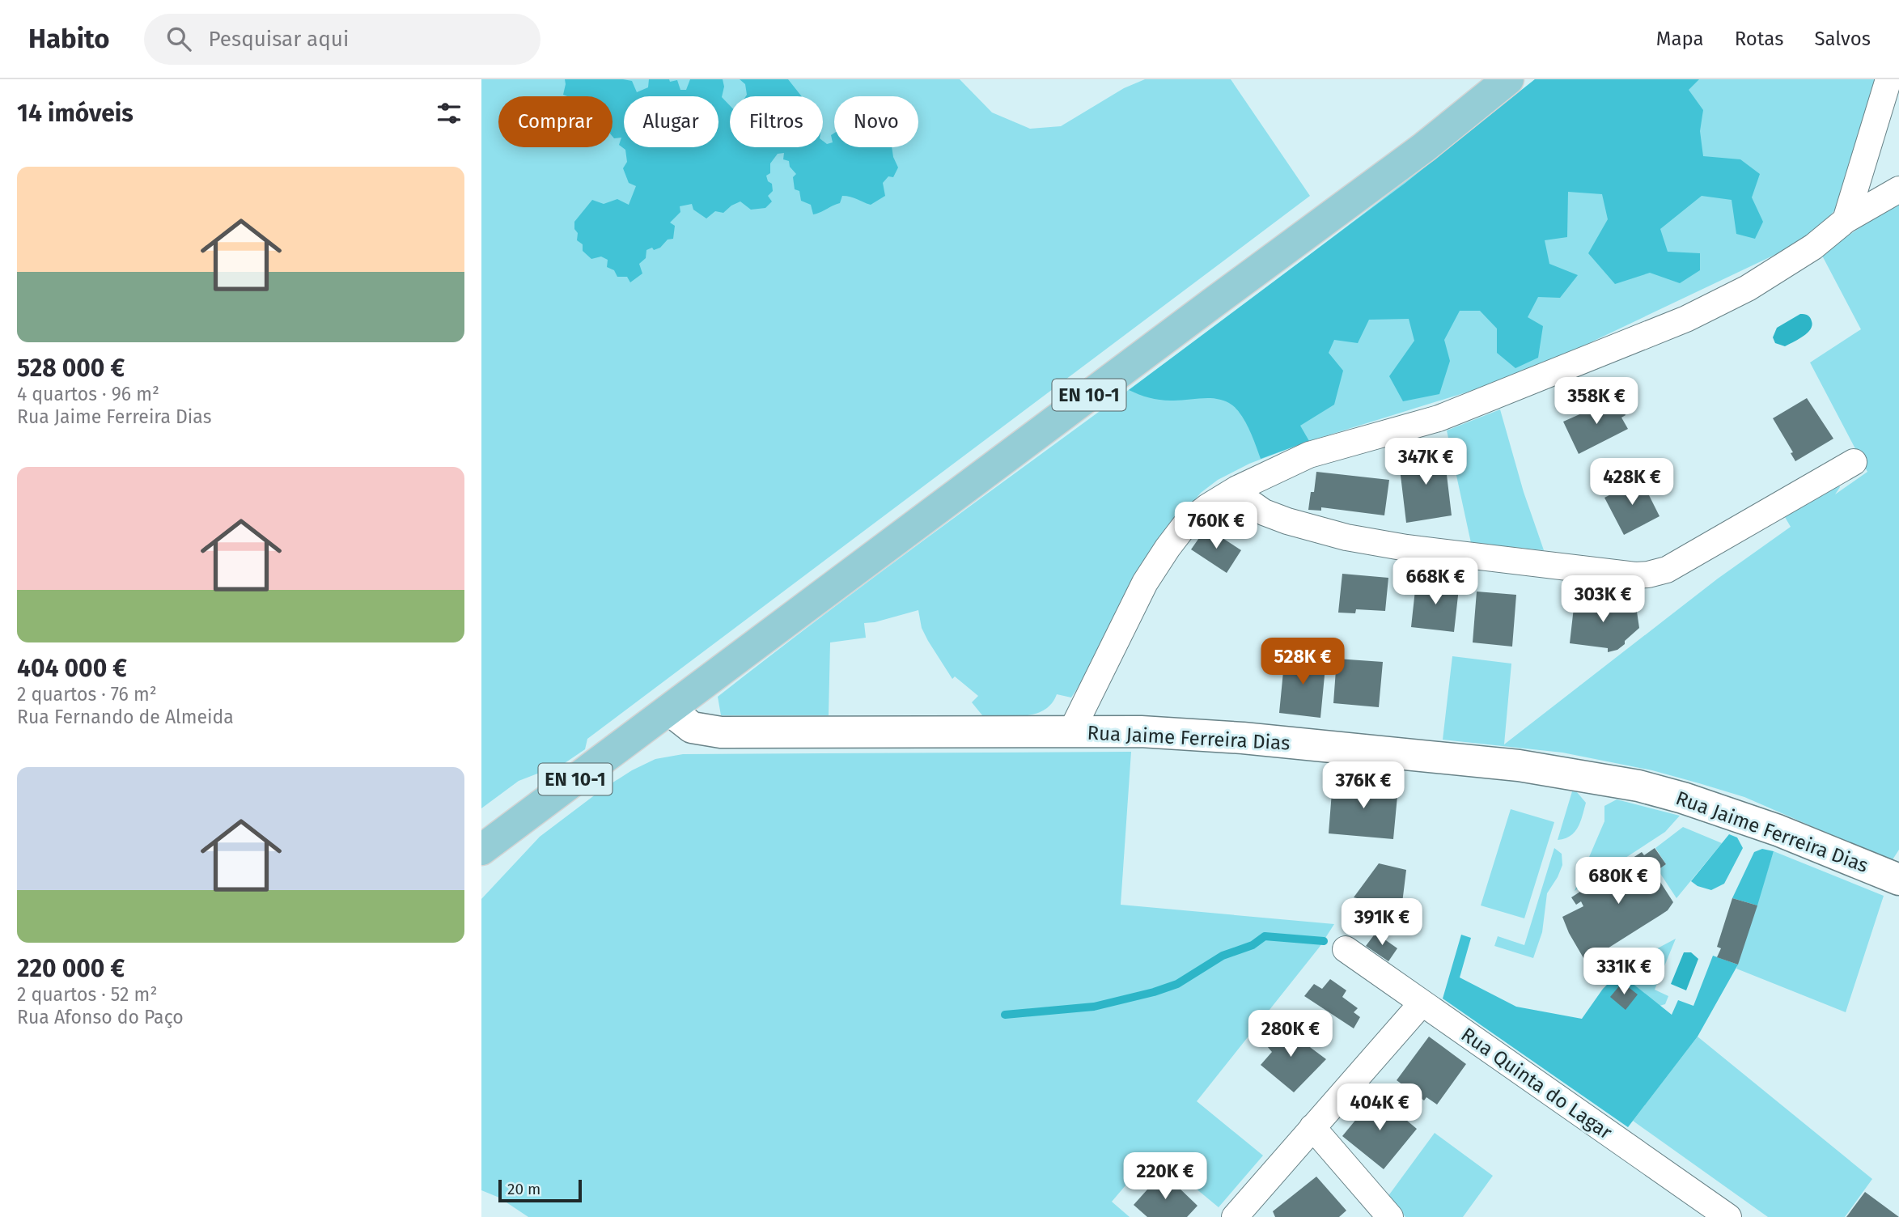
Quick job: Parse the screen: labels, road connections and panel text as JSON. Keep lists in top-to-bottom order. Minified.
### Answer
{"streets":{"main road":["EN 10-1"],"street":["Rua Jaime Ferreira Dias","Rua Quinta do Lagar"]},"crossings":[["EN 10-1","Rua Jaime Ferreira Dias"]],"scale_bar":"20 m","page":{"header":"Habito","search":"Pesquisar aqui","nav":["Mapa","Rotas","Salvos"],"heading":"14 imóveis","chip":["Comprar","Alugar","Filtros","Novo"],"list":[{"name":"528 000 €","note":"4 quartos · 96 m² · Rua Jaime Ferreira Dias"},{"name":"404 000 €","note":"2 quartos · 76 m² · Rua Fernando de Almeida"},{"name":"220 000 €","note":"2 quartos · 52 m² · Rua Afonso do Paço"}],"price":["358K €","347K €","428K €","760K €","668K €","303K €","528K €","376K €","680K €","391K €","331K €","280K €","404K €","220K €"],"scale":"20 m"}}
